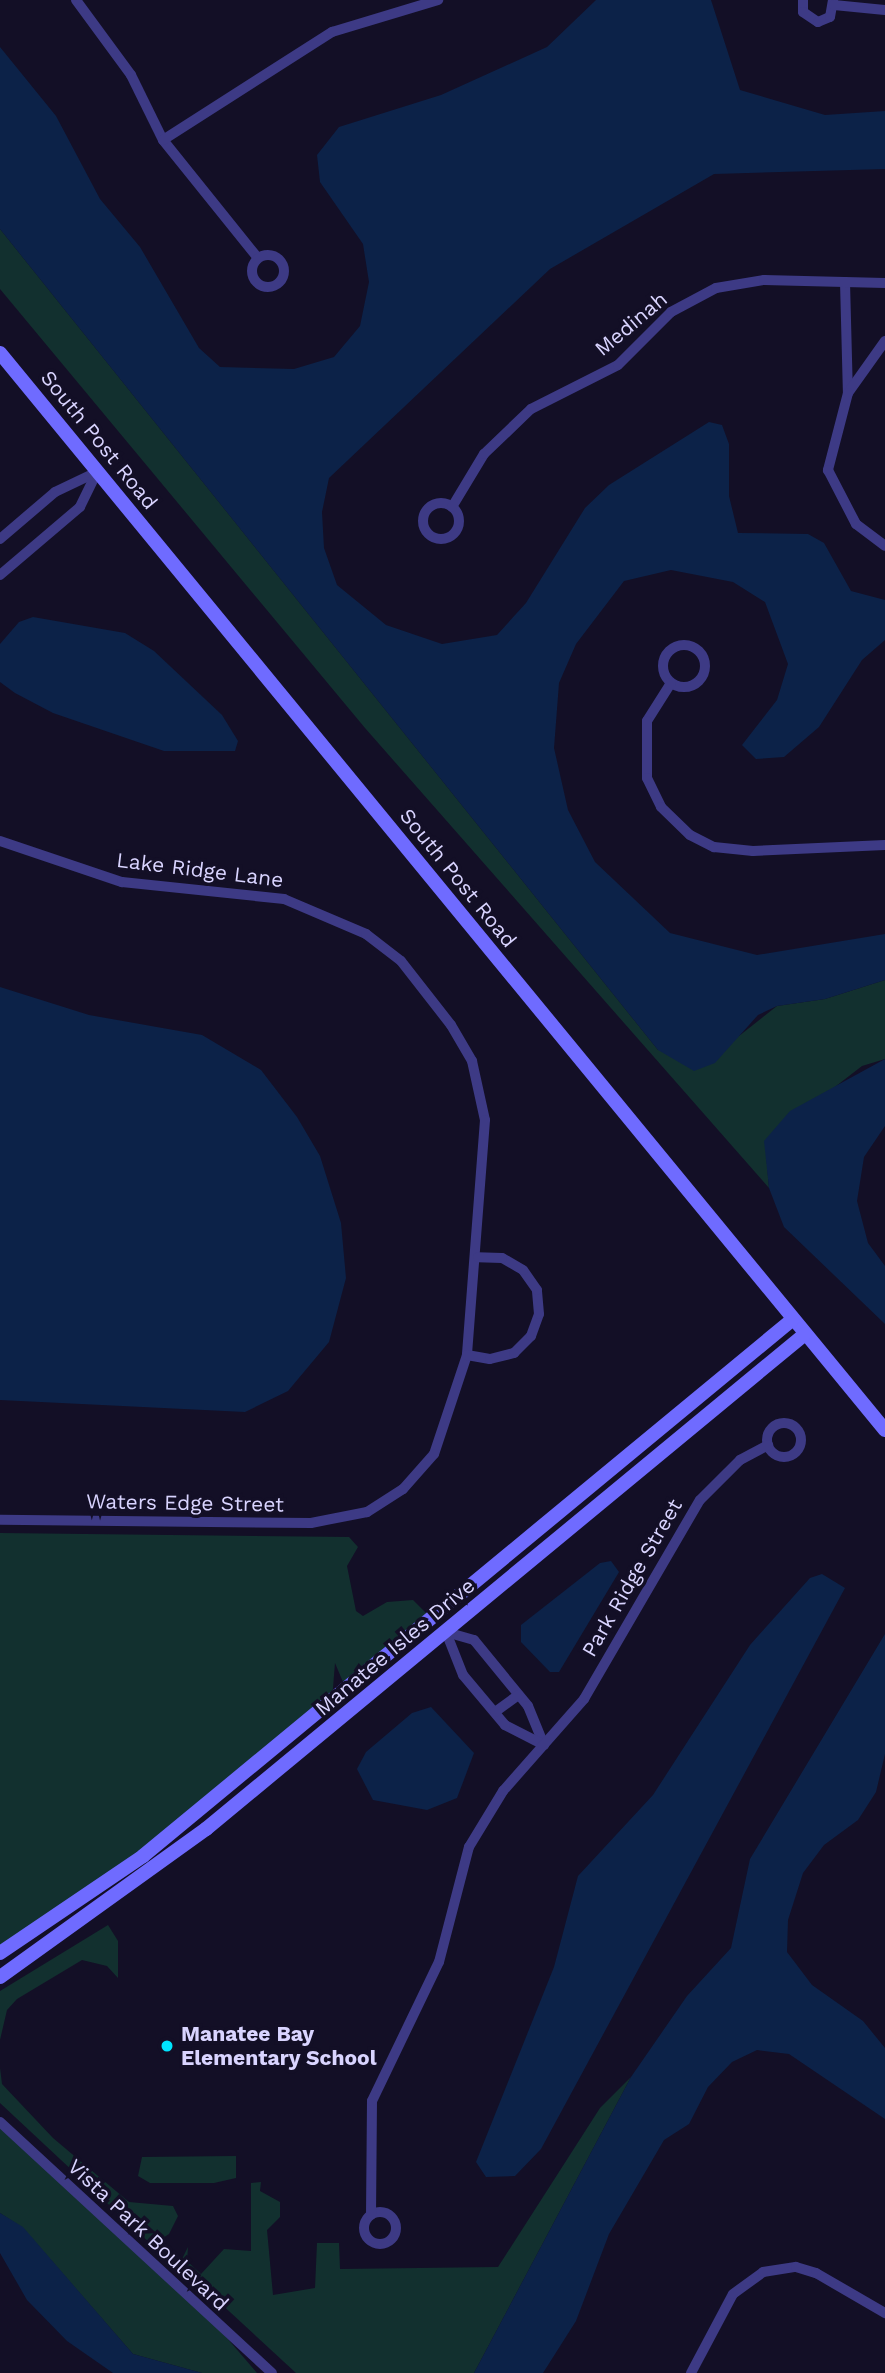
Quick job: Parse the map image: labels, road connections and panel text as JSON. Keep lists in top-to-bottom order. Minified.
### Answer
{"streets":{"street":["Medinah","South Post Road","Lake Ridge Lane","Waters Edge Street","Park Ridge Street","Manatee Isles Drive","Vista Park Boulevard"]},"crossings":[["South Post Road","Manatee Isles Drive"],["Lake Ridge Lane","Waters Edge Street"]],"places":["Manatee Bay Elementary School"]}
